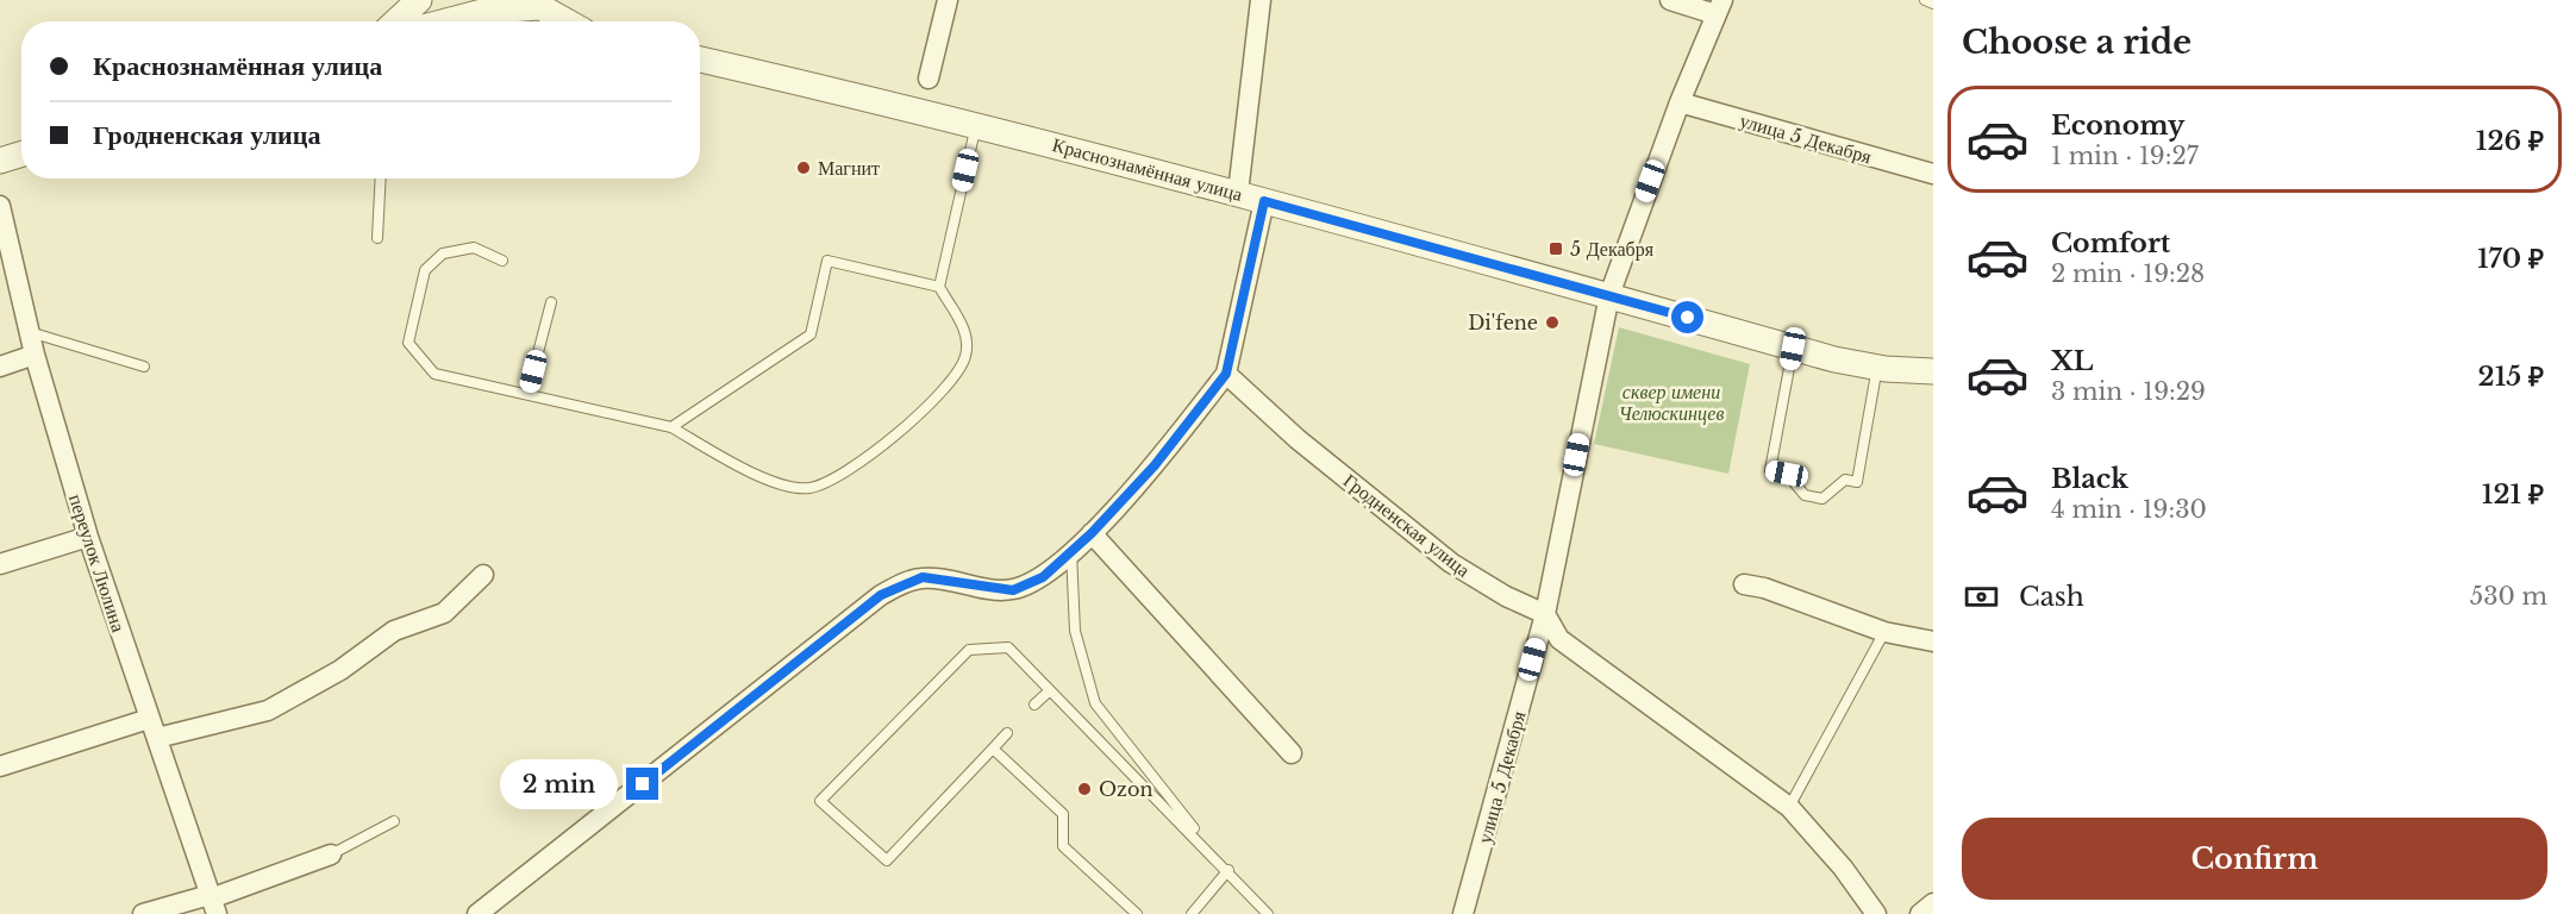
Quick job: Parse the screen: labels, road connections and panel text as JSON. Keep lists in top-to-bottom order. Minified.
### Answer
{"streets":{"street":["улица 5 Декабря","Краснознамённая улица","Гродненская улица","переулок Люлина"]},"crossings":[["улица 5 Декабря","Краснознамённая улица"],["улица 5 Декабря","Гродненская улица"]],"parks":["сквер имени Челюскинцев"],"places":{"other":["Магнит","Di'fene","Ozon"],"transit":["5 Декабря"]},"page":{"heading":"Choose a ride","banner":["Краснознамённая улица","Гродненская улица"],"list":[{"name":"Economy","note":"1 min · 19:27","value":"126 ₽"},{"name":"Comfort","note":"2 min · 19:28","value":"170 ₽"},{"name":"XL","note":"3 min · 19:29","value":"215 ₽"},{"name":"Black","note":"4 min · 19:30","value":"121 ₽"}],"pay":["Cash","530 m"],"bubble":"2 min","buttons":"Confirm"}}
